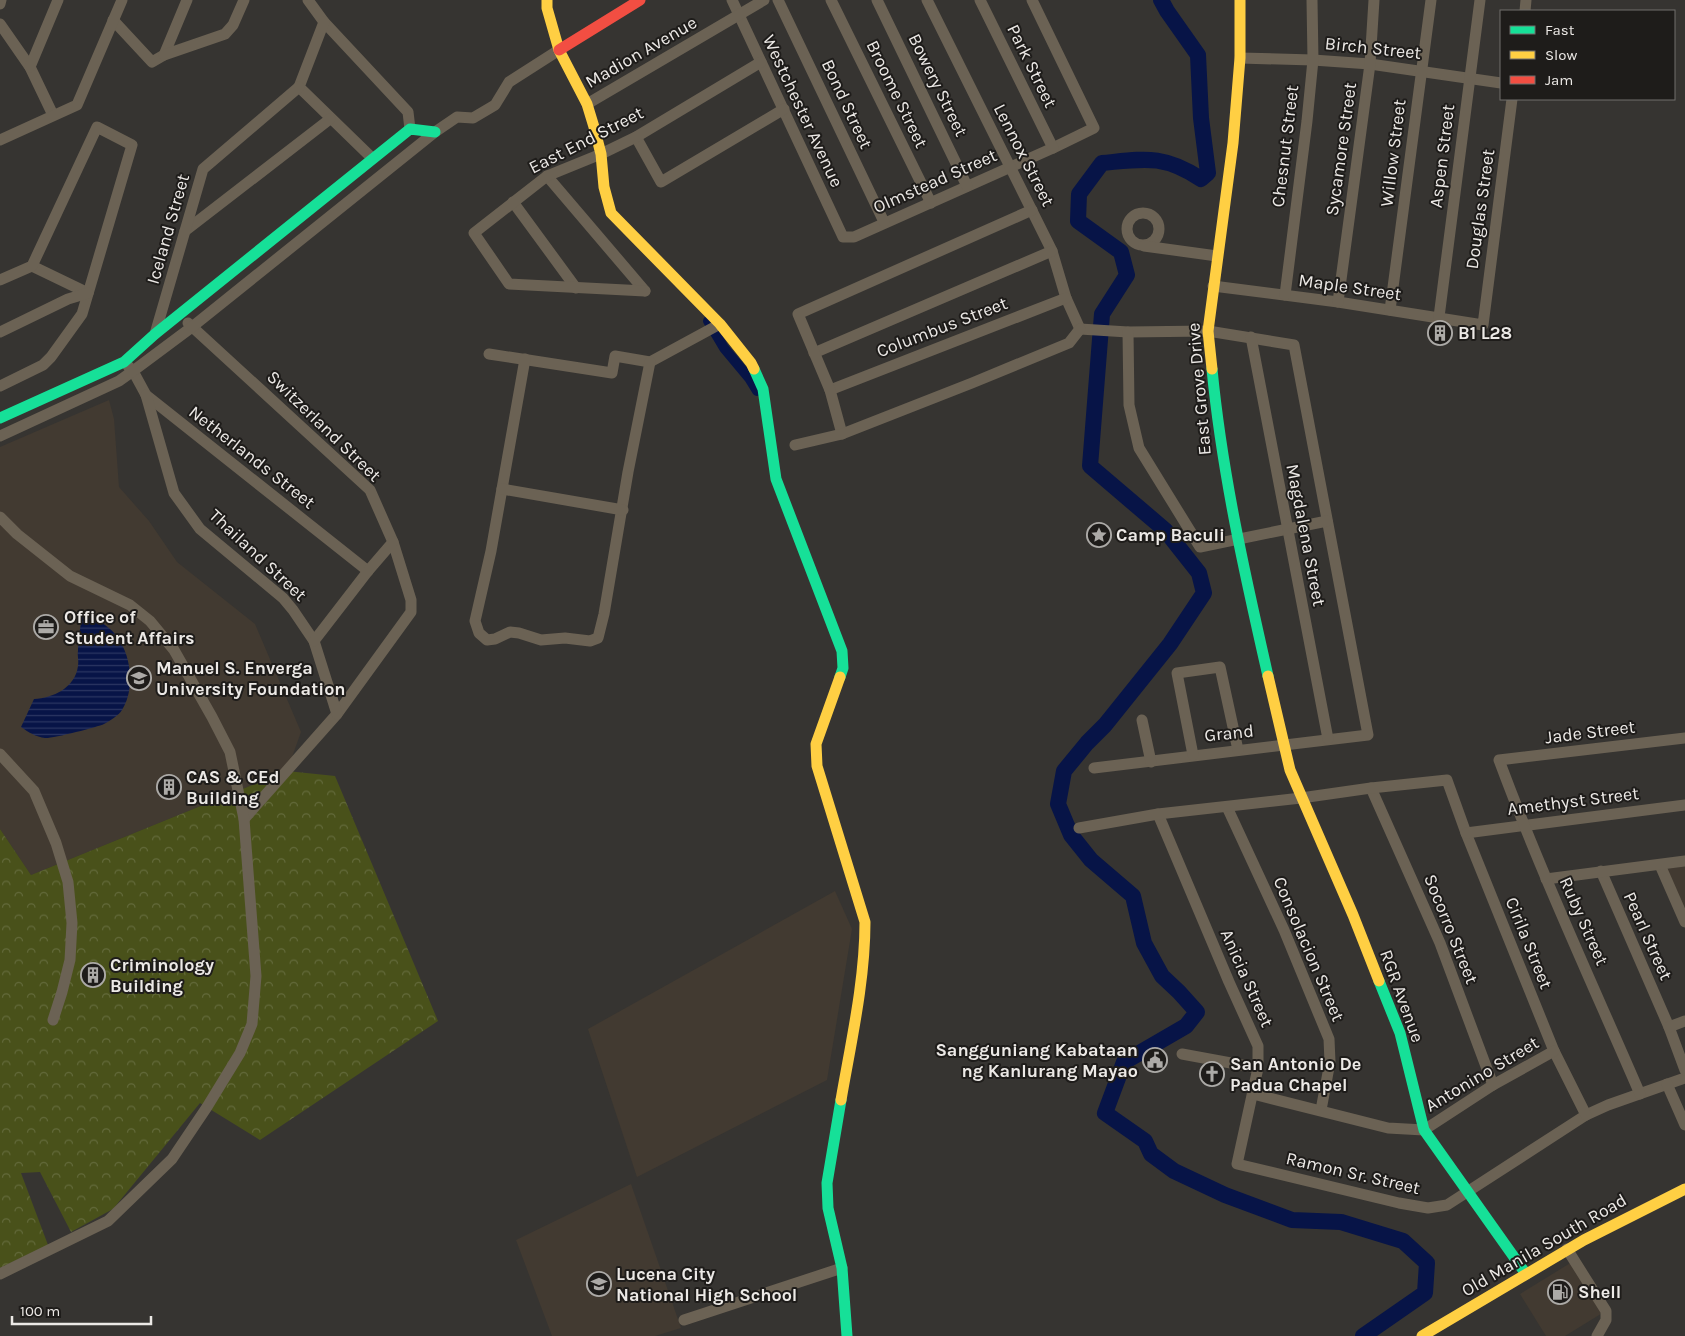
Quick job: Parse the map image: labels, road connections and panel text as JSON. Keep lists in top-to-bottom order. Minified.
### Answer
{"streets":{"street":["Birch Street","Madion Avenue","Park Street","Bowery Street","Broome Street","Bond Street","Westchester Avenue","East End Street","Chesnut Street","Sycamore Street","Willow Street","Lennox Street","Aspen Street","Olmstead Street","Douglas Street","Iceland Street","Maple Street","Columbus Street","East Grove Drive","Switzerland Street","Netherlands Street","Magdalena Street","Thailand Street","Jade Street","Grand","Amethyst Street","Ruby Street","Socorro Street","Pearl Street","Cirila Street","Consolacion Street","Anicia Street","RGR Avenue","Antonino Street","Ramon Sr. Street","Old Manila South Road"]},"crossings":[["Birch Street","Chesnut Street"],["Birch Street","Sycamore Street"],["Birch Street","Willow Street"],["Birch Street","Aspen Street"],["Birch Street","East Grove Drive"],["Madion Avenue","Westchester Avenue"],["Park Street","Olmstead Street"],["Bowery Street","Olmstead Street"],["Broome Street","Olmstead Street"],["Bond Street","Olmstead Street"],["Westchester Avenue","East End Street"],["Westchester Avenue","Olmstead Street"],["Chesnut Street","Maple Street"],["Sycamore Street","Maple Street"],["Willow Street","Maple Street"],["Lennox Street","Olmstead Street"],["Lennox Street","Columbus Street"],["Aspen Street","Maple Street"],["Douglas Street","Maple Street"],["Maple Street","East Grove Drive"],["East Grove Drive","Grand"],["East Grove Drive","RGR Avenue"],["Switzerland Street","Thailand Street"],["Netherlands Street","Thailand Street"],["Magdalena Street","Grand"],["Jade Street","Ruby Street"],["Amethyst Street","Ruby Street"],["Amethyst Street","Cirila Street"],["Ruby Street","Ramon Sr. Street"],["Socorro Street","Cirila Street"],["Socorro Street","Antonino Street"],["Cirila Street","Antonino Street"],["Cirila Street","Ramon Sr. Street"],["Consolacion Street","Antonino Street"],["Anicia Street","Antonino Street"],["Anicia Street","Ramon Sr. Street"],["RGR Avenue","Antonino Street"],["RGR Avenue","Ramon Sr. Street"],["RGR Avenue","Old Manila South Road"]],"places":{"building":["B1 L28","CAS & CEd Building","Criminology Building"],"place":["Camp Baculi"],"office":["Office of Student Affairs"],"school or university":["Manuel S. Enverga University Foundation","Lucena City National High School"],"public building":["Sangguniang Kabataan ng Kanlurang Mayao"],"church":["San Antonio De Padua Chapel"],"fuel station":["Shell"]},"legend":["Fast","Slow","Jam"],"scale_bar":"100 m"}
